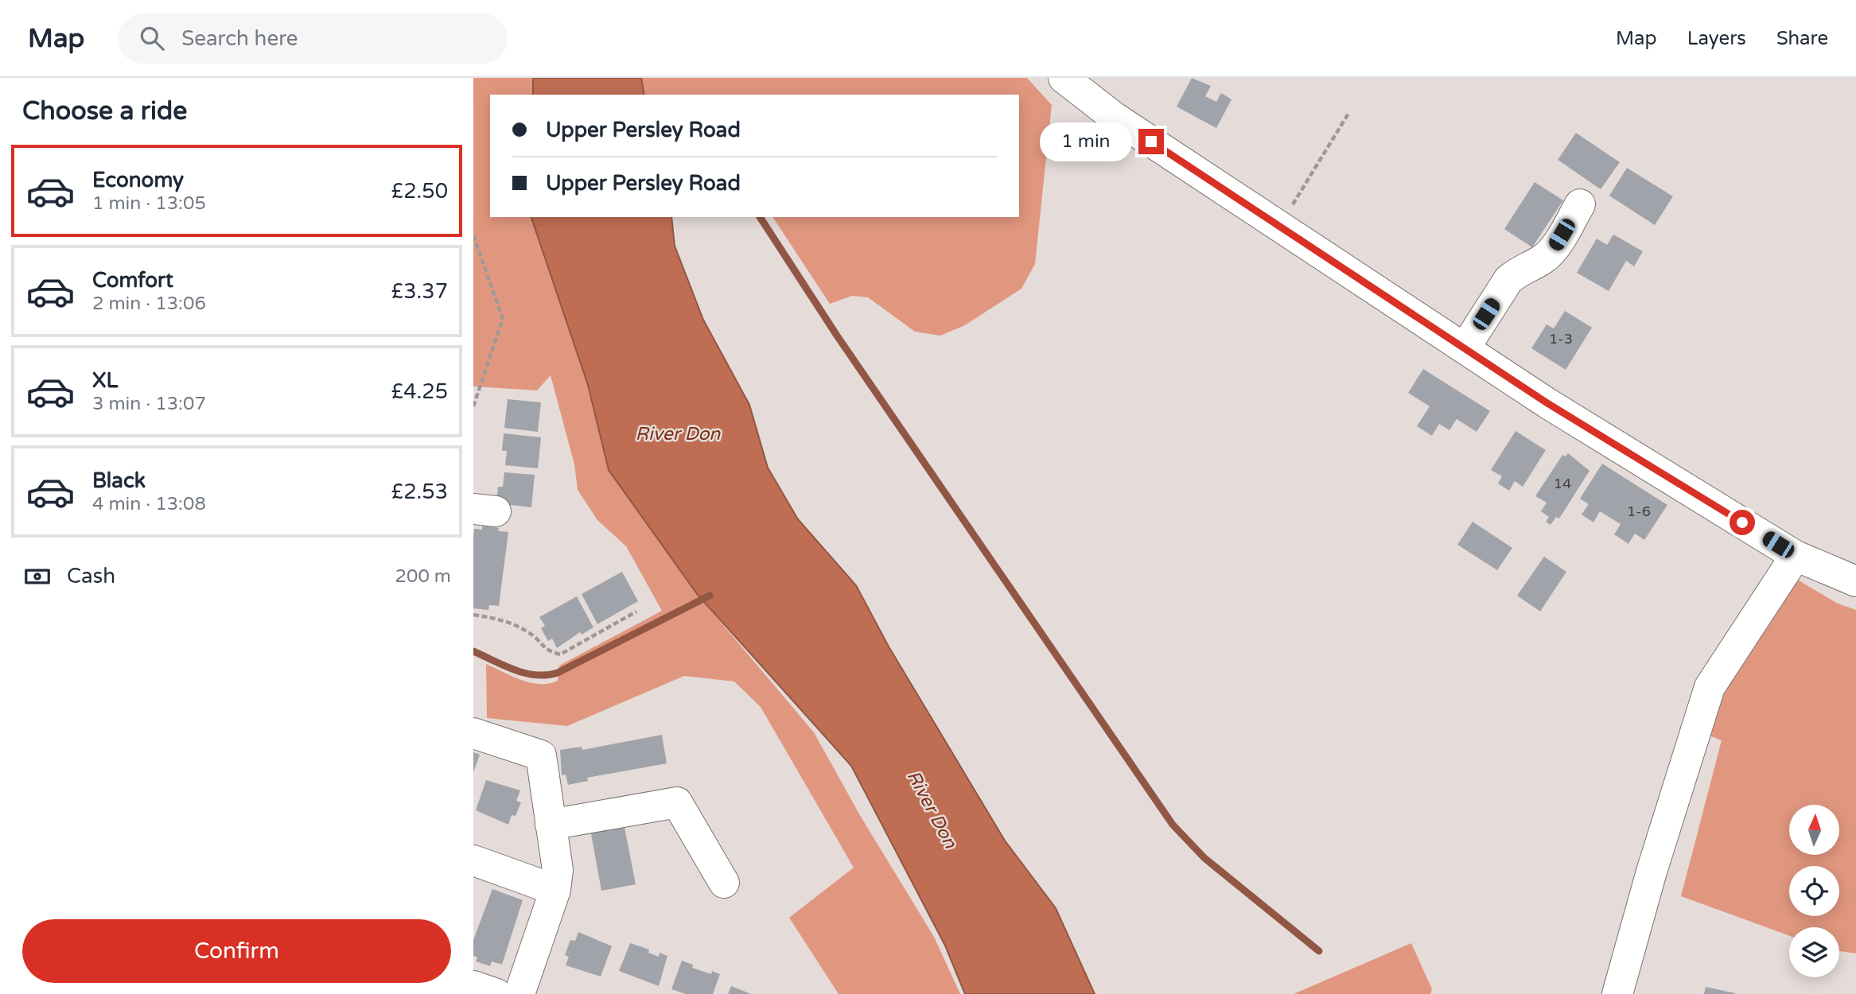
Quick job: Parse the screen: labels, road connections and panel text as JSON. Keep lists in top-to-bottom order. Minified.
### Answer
{"water":["River Don"],"house_numbers":["1-3","14","1-6"],"north":"top","page":{"header":"Map","search":"Search here","nav":["Map","Layers","Share"],"heading":"Choose a ride","banner":["Upper Persley Road","Upper Persley Road"],"bubble":"1 min","list":[{"name":"Economy","note":"1 min · 13:05","value":"£2.50"},{"name":"Comfort","note":"2 min · 13:06","value":"£3.37"},{"name":"XL","note":"3 min · 13:07","value":"£4.25"},{"name":"Black","note":"4 min · 13:08","value":"£2.53"}],"pay":["Cash","200 m"],"buttons":"Confirm"}}
